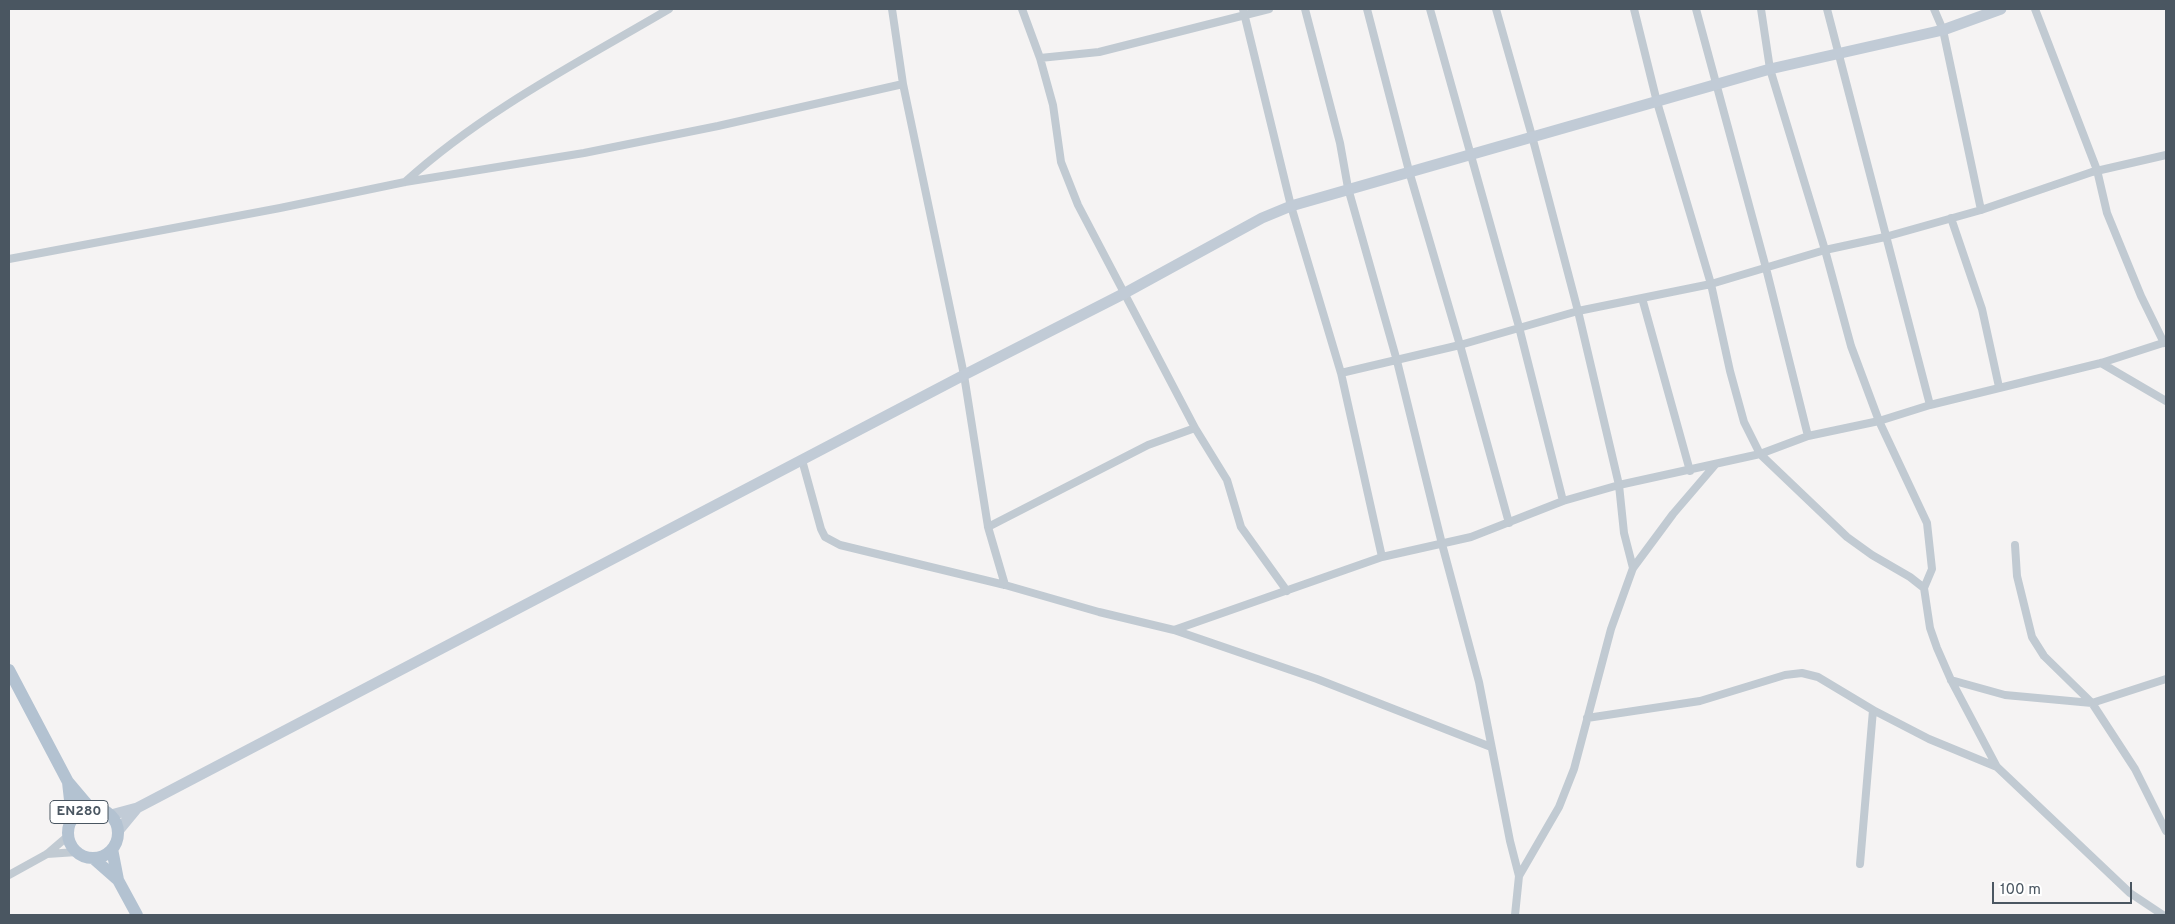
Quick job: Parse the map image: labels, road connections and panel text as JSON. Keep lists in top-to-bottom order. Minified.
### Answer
{"streets":{"main road":["EN280"]},"scale_bar":"100 m"}
